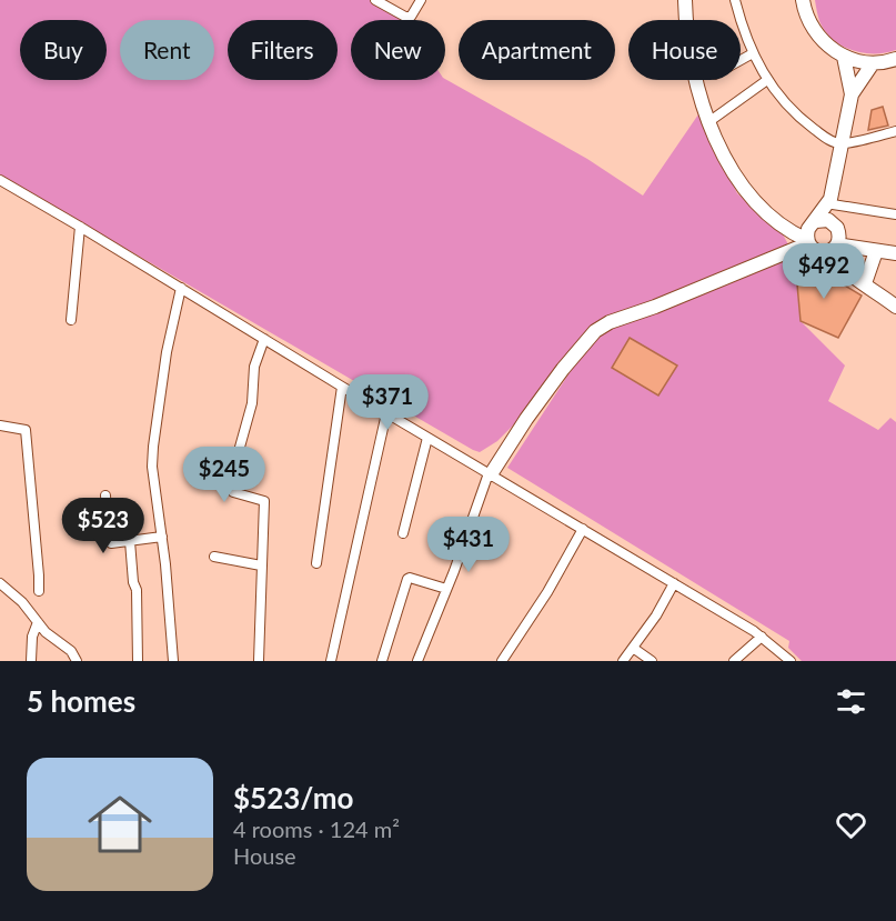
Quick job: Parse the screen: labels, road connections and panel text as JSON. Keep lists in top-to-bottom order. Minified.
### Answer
{"page":{"chip":["Buy","Rent","Filters","New","Apartment","House"],"price":["$492","$371","$245","$523","$431"],"heading":"5 homes","list":[{"name":"$523/mo","note":"4 rooms · 124 m² · House"}]}}
